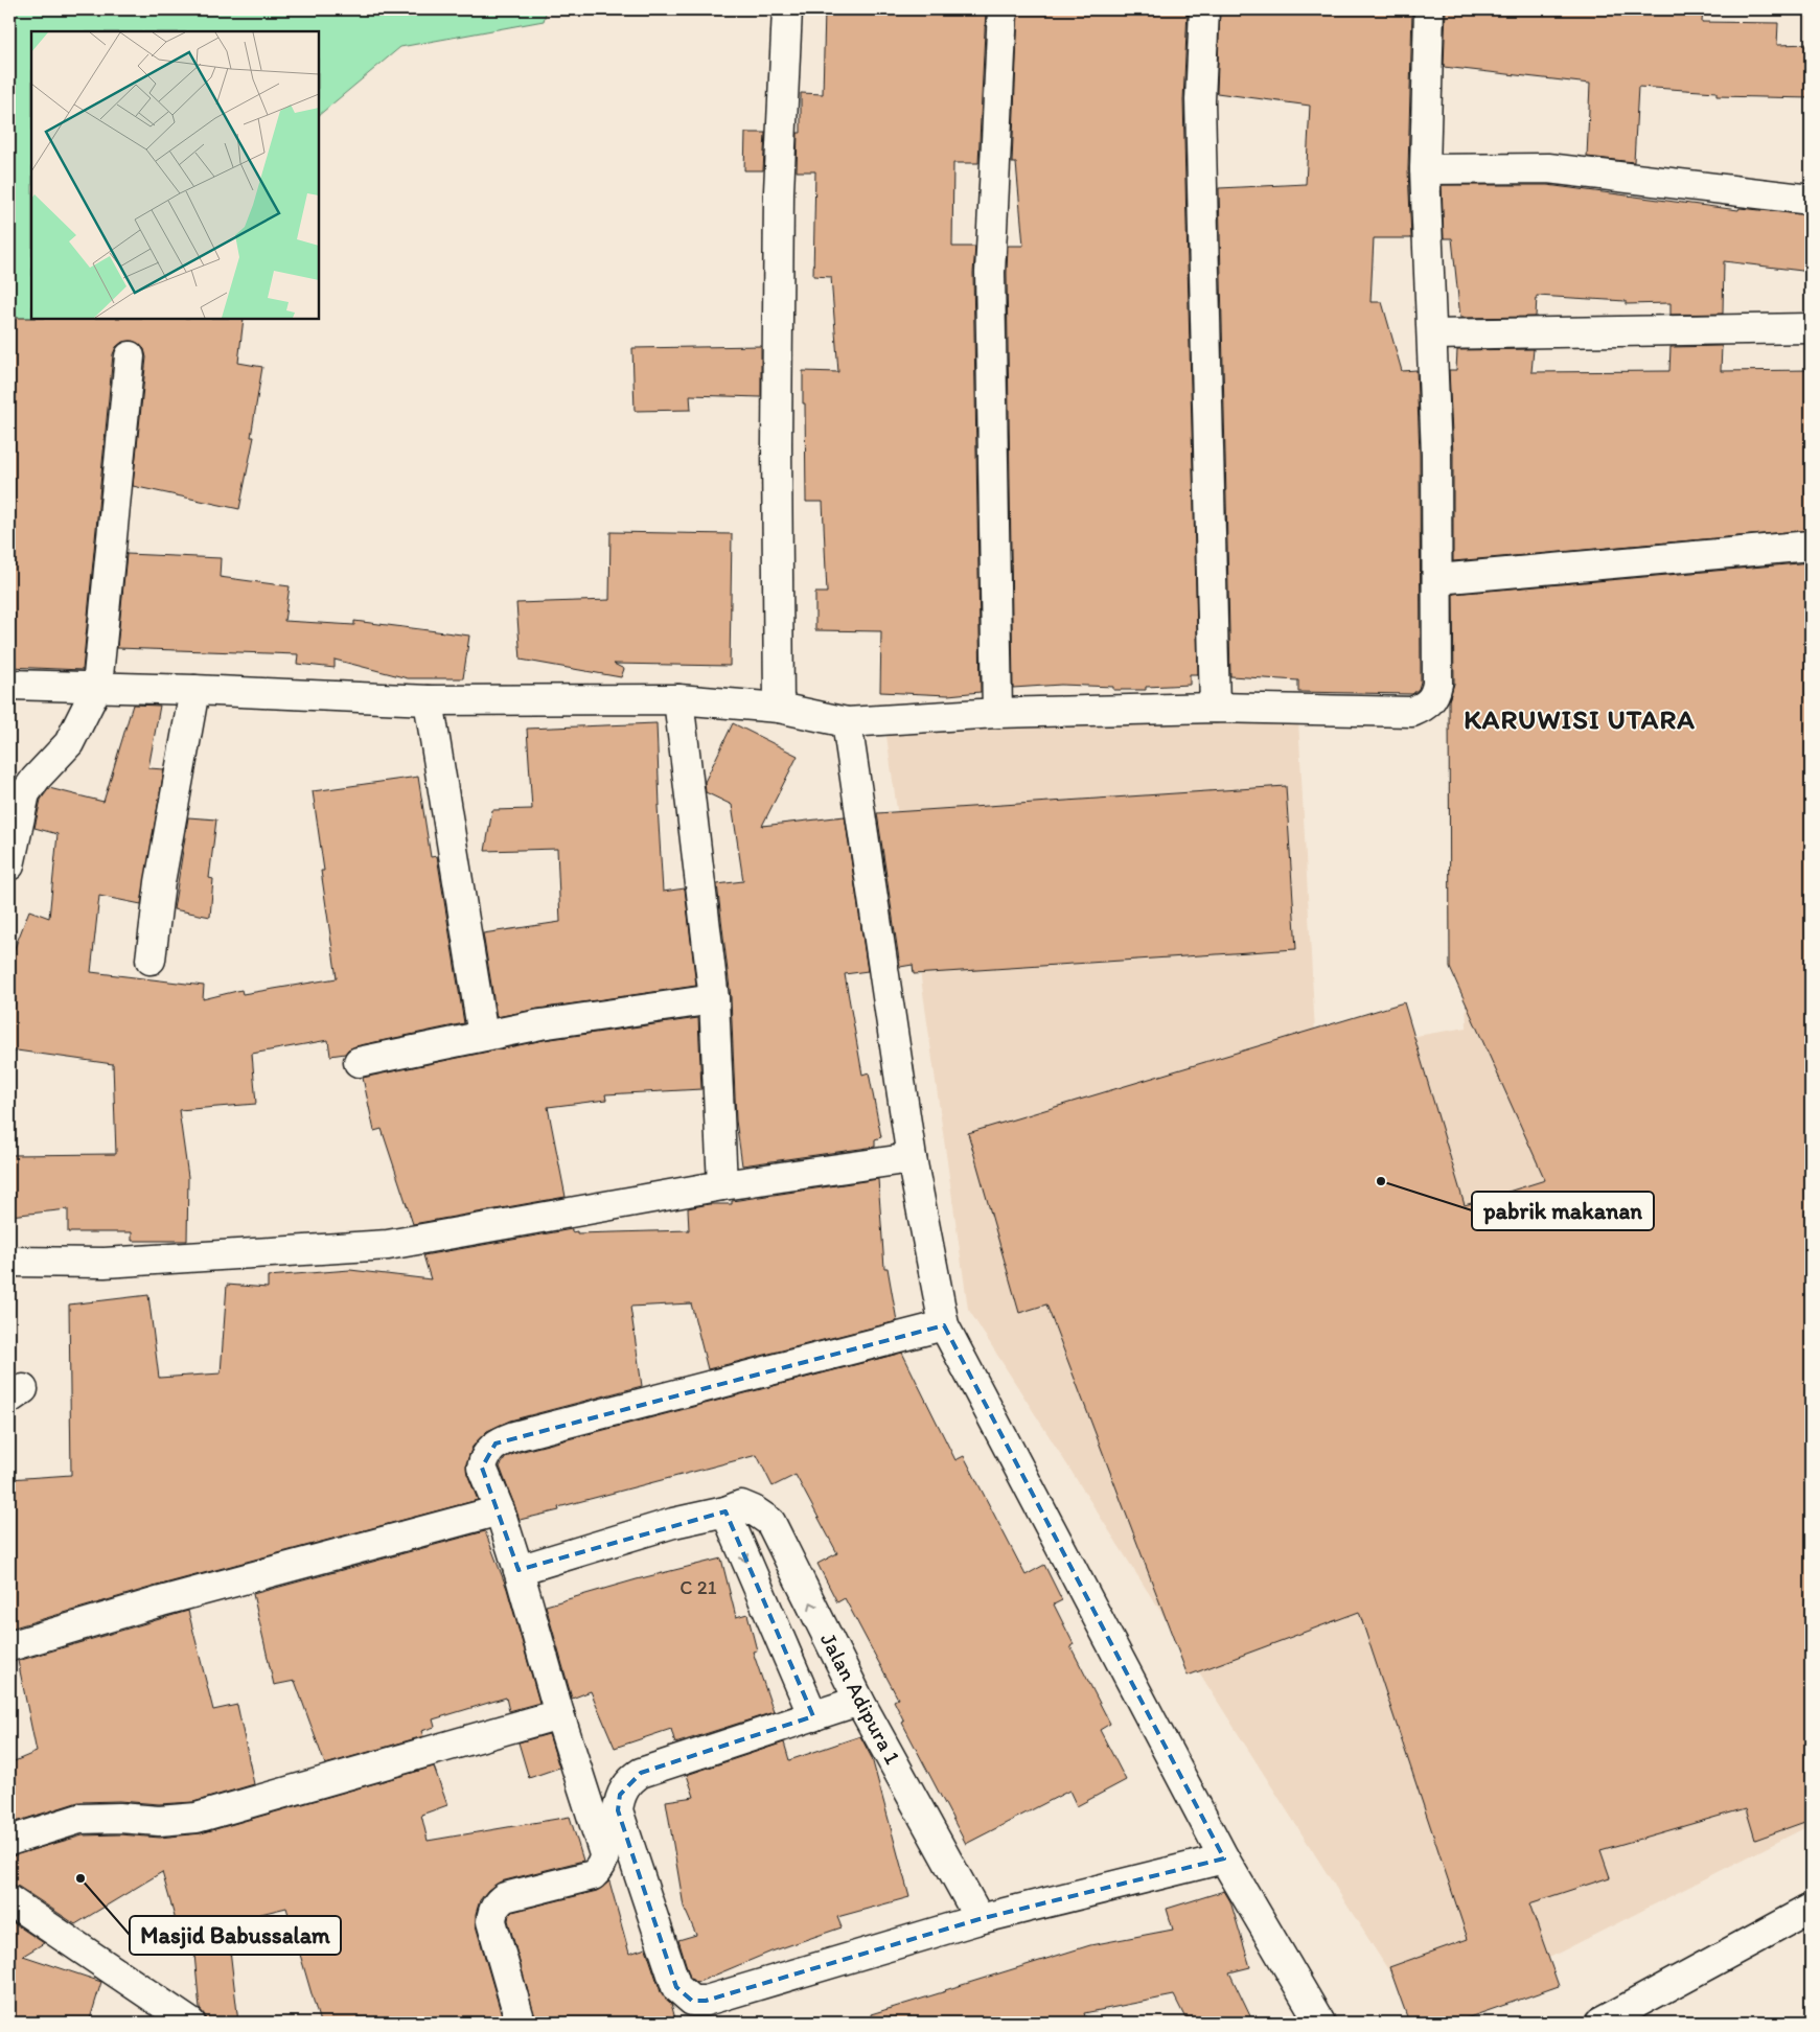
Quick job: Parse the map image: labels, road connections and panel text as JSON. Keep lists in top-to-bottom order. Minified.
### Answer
{"streets":{"street":["Jalan Adipura 1"]},"districts":["KARUWISI UTARA"],"places":["pabrik makanan","Masjid Babussalam"],"house_numbers":["C 21"]}
